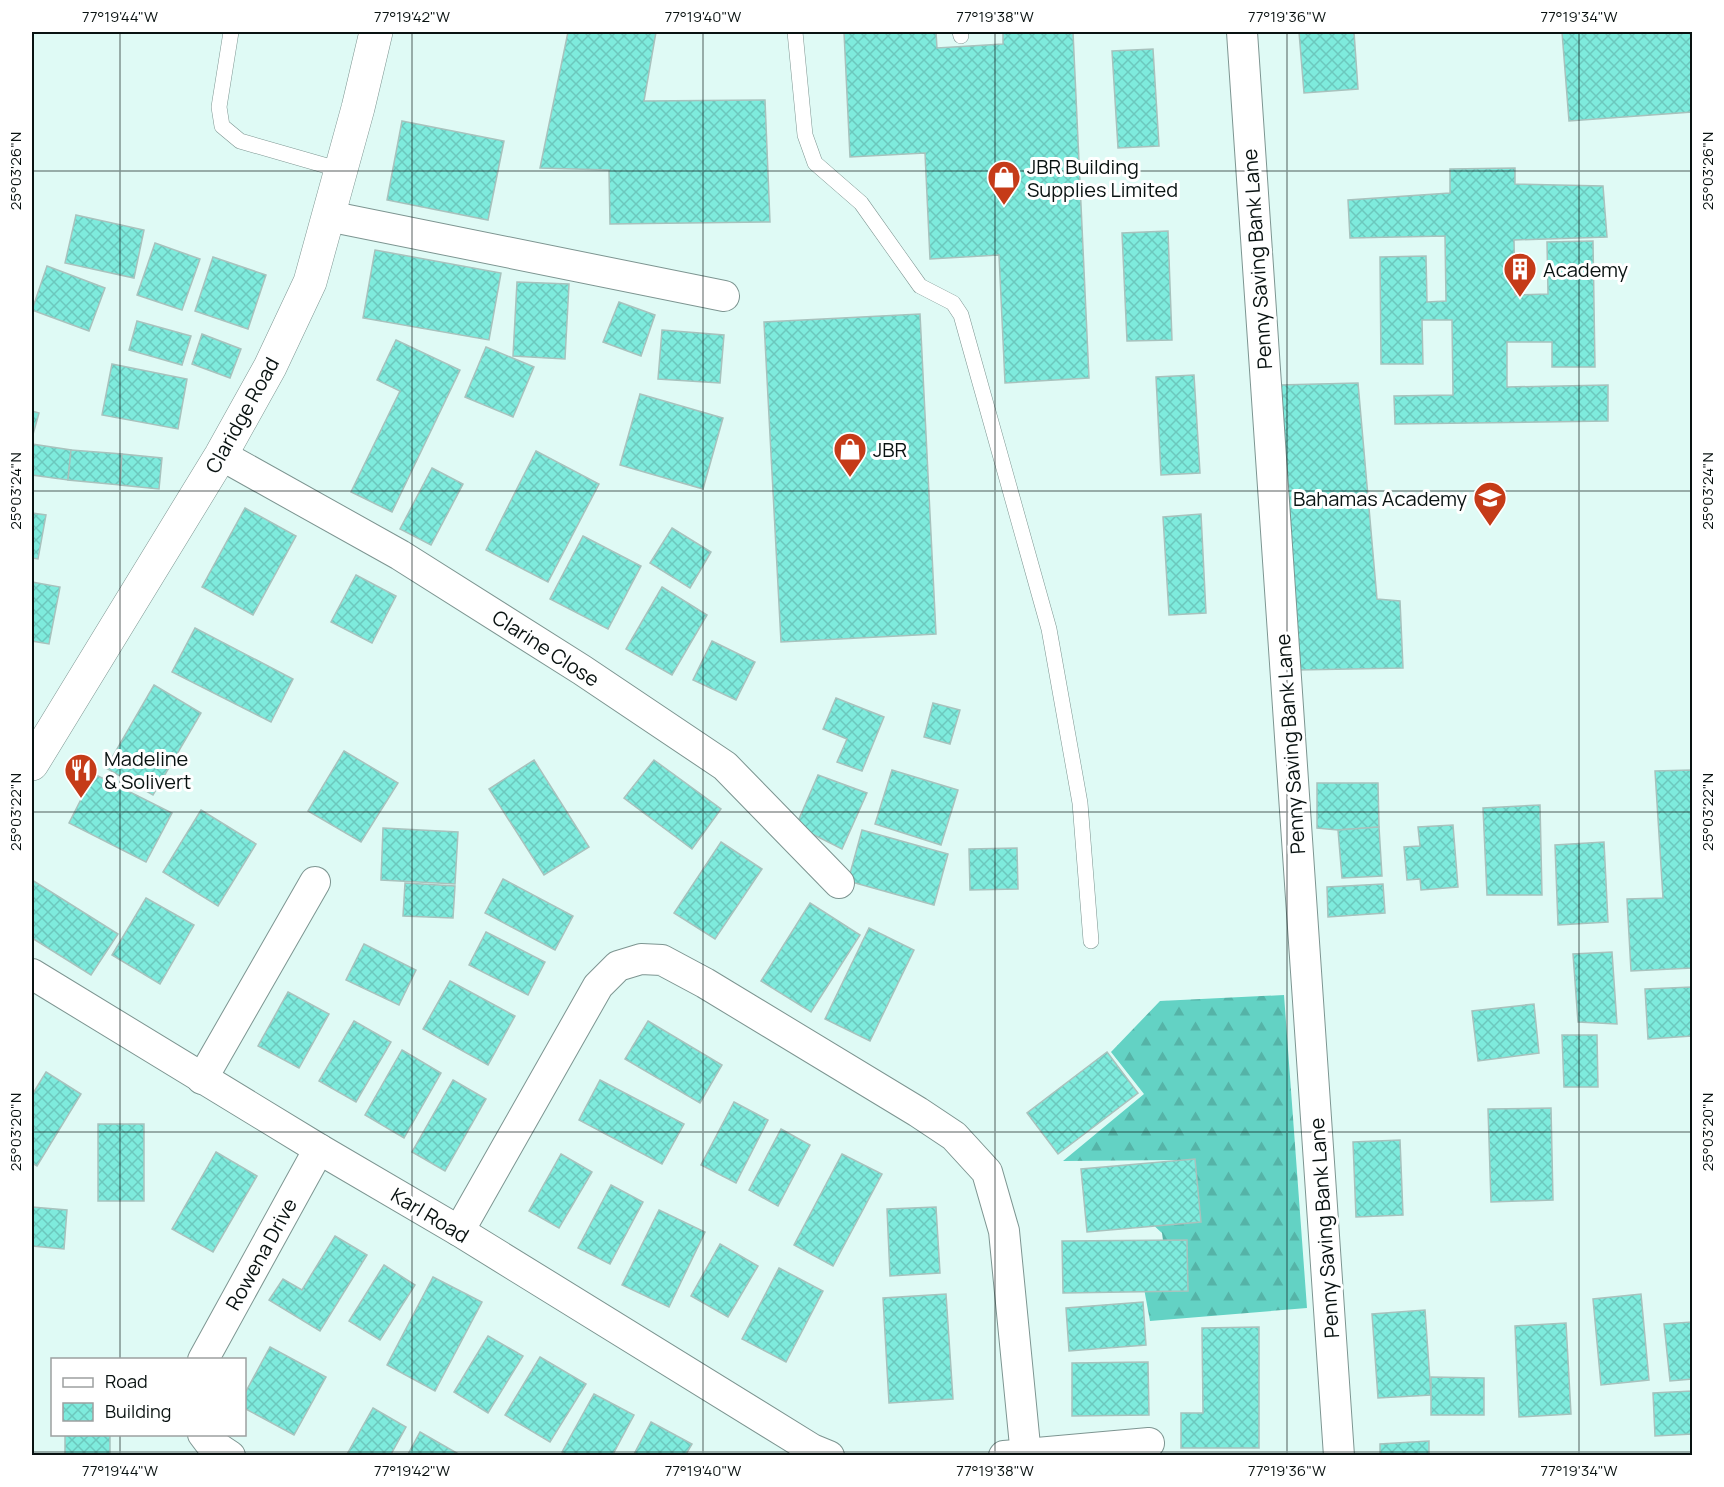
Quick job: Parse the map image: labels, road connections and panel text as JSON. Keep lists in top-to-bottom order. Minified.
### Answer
{"streets":{"street":["Penny Saving Bank Lane","Claridge Road","Clarine Close","Karl Road","Rowena Drive"]},"crossings":[["Claridge Road","Clarine Close"],["Karl Road","Rowena Drive"]],"places":{"shop":["JBR Building Supplies Limited","JBR"],"building":["Academy"],"school or university":["Bahamas Academy"],"restaurant":["Madeline & Solivert"]},"legend":["Road","Building"],"coordinates":["77°19'44\"W","77°19'42\"W","77°19'40\"W","77°19'38\"W","77°19'36\"W","77°19'34\"W","25°03'26\"N","25°03'24\"N","25°03'22\"N","25°03'20\"N"]}
